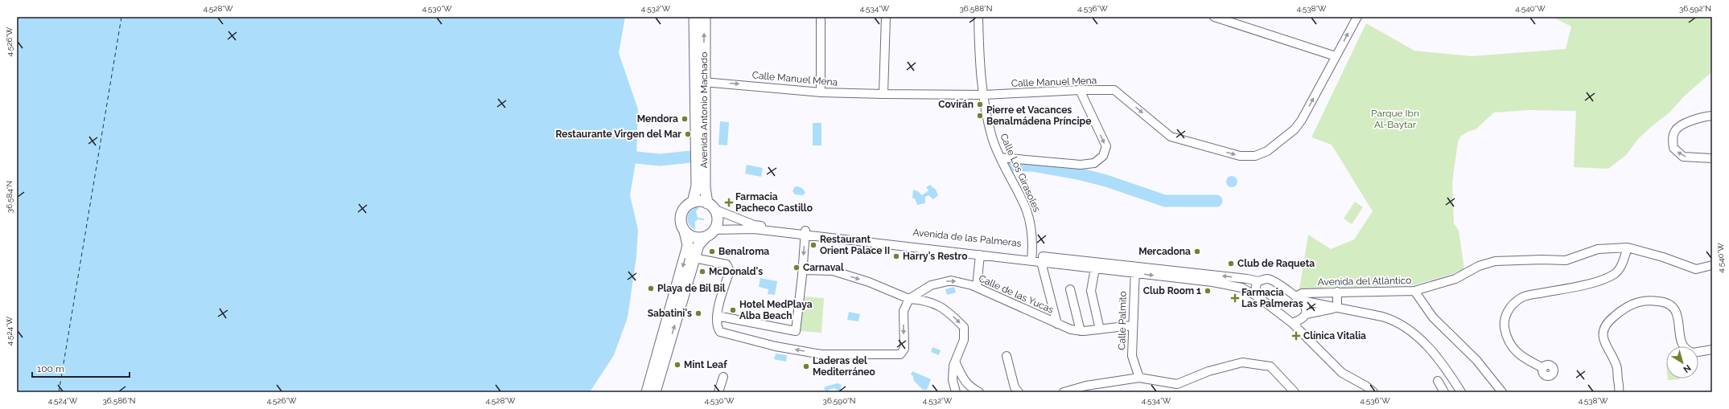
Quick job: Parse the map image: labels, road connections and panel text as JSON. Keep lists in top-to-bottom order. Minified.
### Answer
{"streets":{"main road":["Avenida Antonio Machado"],"street":["Calle Manuel Mena","Calle Los Girasoles","Avenida de las Palmeras","Avenida del Atlántico","Calle de las Yucas","Calle Palmito"]},"crossings":[["Calle Manuel Mena","Avenida Antonio Machado"],["Calle Manuel Mena","Calle Los Girasoles"],["Avenida Antonio Machado","Avenida de las Palmeras"],["Calle Los Girasoles","Avenida de las Palmeras"],["Avenida de las Palmeras","Avenida del Atlántico"],["Avenida de las Palmeras","Calle Palmito"],["Calle de las Yucas","Calle Palmito"]],"one_way":["Calle Manuel Mena"],"parks":["Parque Ibn Al-Baytar"],"places":{"other":["Covirán","Pierre et Vacances Benalmádena Príncipe","Mendora","Restaurante Virgen del Mar","Restaurant Orient Palace II","Benalroma","Mercadona","Harry's Restro","Club de Raqueta","Carnaval","McDonald's","Playa de Bil Bil","Club Room 1","Hotel MedPlaya Alba Beach","Sabatini's","Mint Leaf","Laderas del Mediterráneo"],"health":["Farmacia Pacheco Castillo","Farmacia Las Palmeras","Clínica Vitalia"]},"scale_bar":"100 m","north":"bottom right","coordinates":["4.528°W","4.530°W","4.532°W","4.534°W","36.588°N","4.536°W","4.538°W","4.540°W","36.592°N","4.526°W","36.584°N","4.524°W","36.586°N","36.590°N"]}
